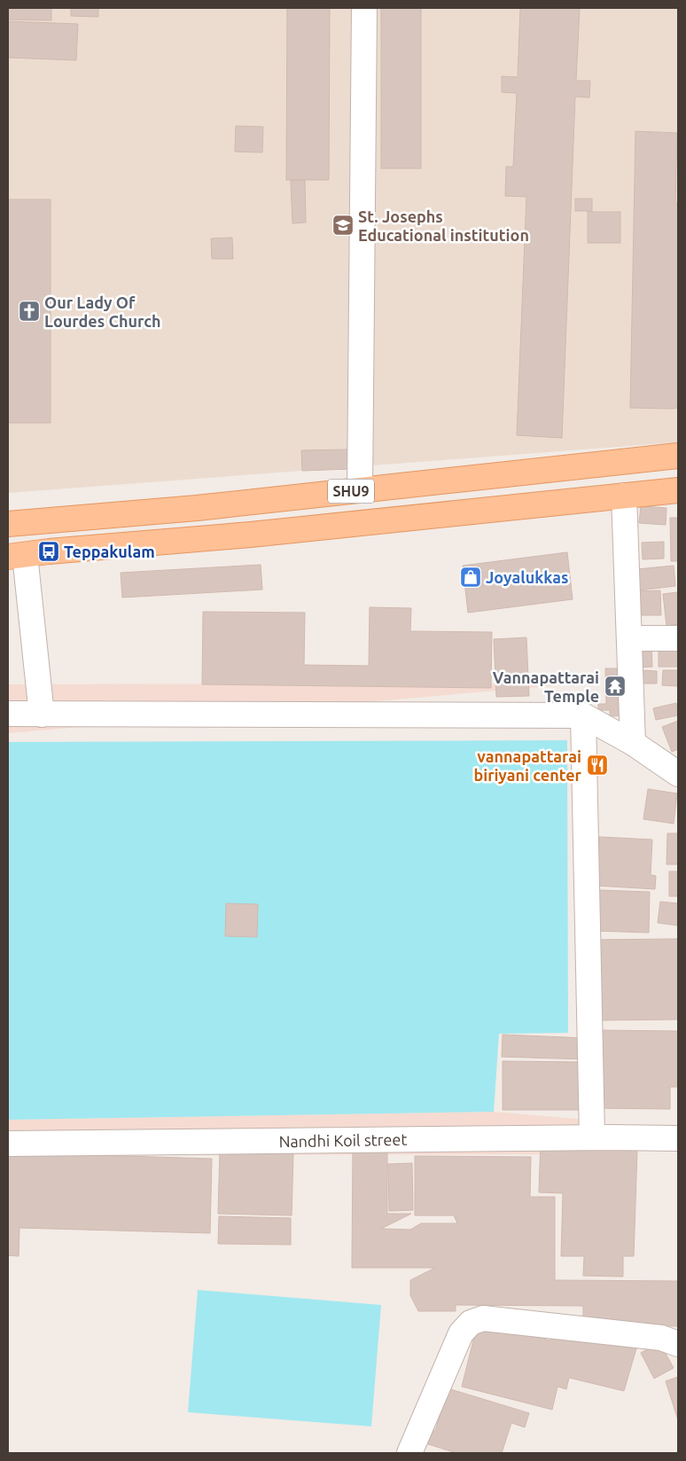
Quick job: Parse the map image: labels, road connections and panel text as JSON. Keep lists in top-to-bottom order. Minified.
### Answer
{"streets":{"main road":["SHU9"],"street":["Nandhi Koil street"]},"places":{"school or university":["St. Josephs Educational institution"],"church":["Our Lady Of Lourdes Church"],"bus stop":["Teppakulam"],"shop":["Joyalukkas"],"temple":["Vannapattarai Temple"],"restaurant":["vannapattarai biriyani center"]}}
